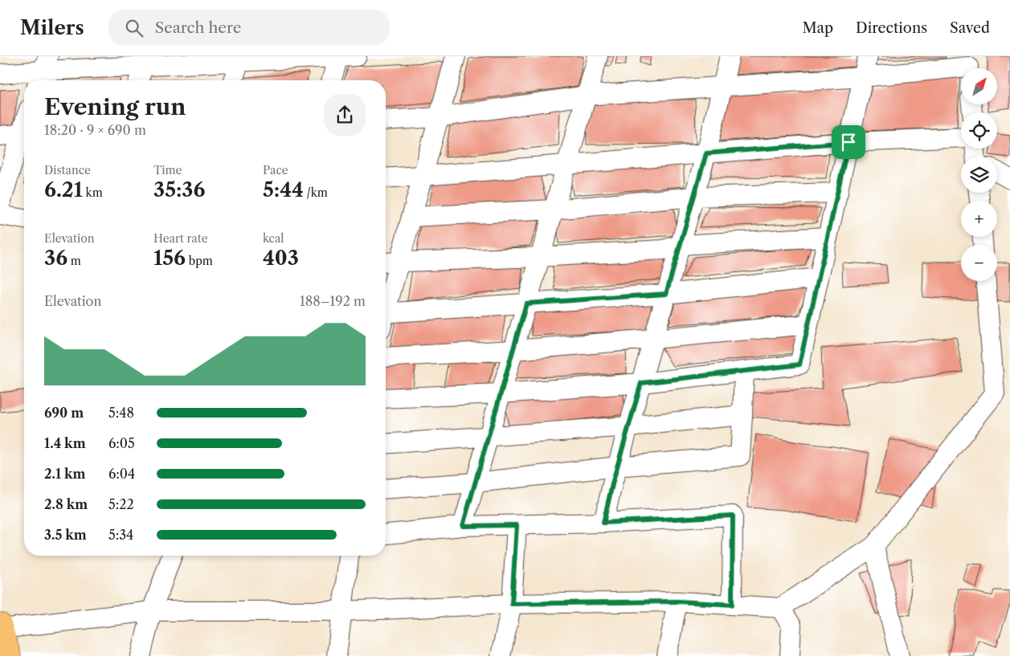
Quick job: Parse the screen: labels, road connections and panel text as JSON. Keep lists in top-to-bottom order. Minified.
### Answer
{"north":"top right","page":{"header":"Milers","search":"Search here","nav":["Map","Directions","Saved"],"map_buttons":["+","−"],"heading":["Evening run","18:20 · 9 × 690 m"],"stats":[["Distance","6.21 km"],["Time","35:36"],["Pace","5:44 /km"],["Elevation","36 m"],["Heart rate","156 bpm"],["kcal","403"]],"chart":["Elevation","188–192 m"],"list":[{"name":"690 m","note":"5:48"},{"name":"1.4 km","note":"6:05"},{"name":"2.1 km","note":"6:04"},{"name":"2.8 km","note":"5:22"},{"name":"3.5 km","note":"5:34"}]}}
